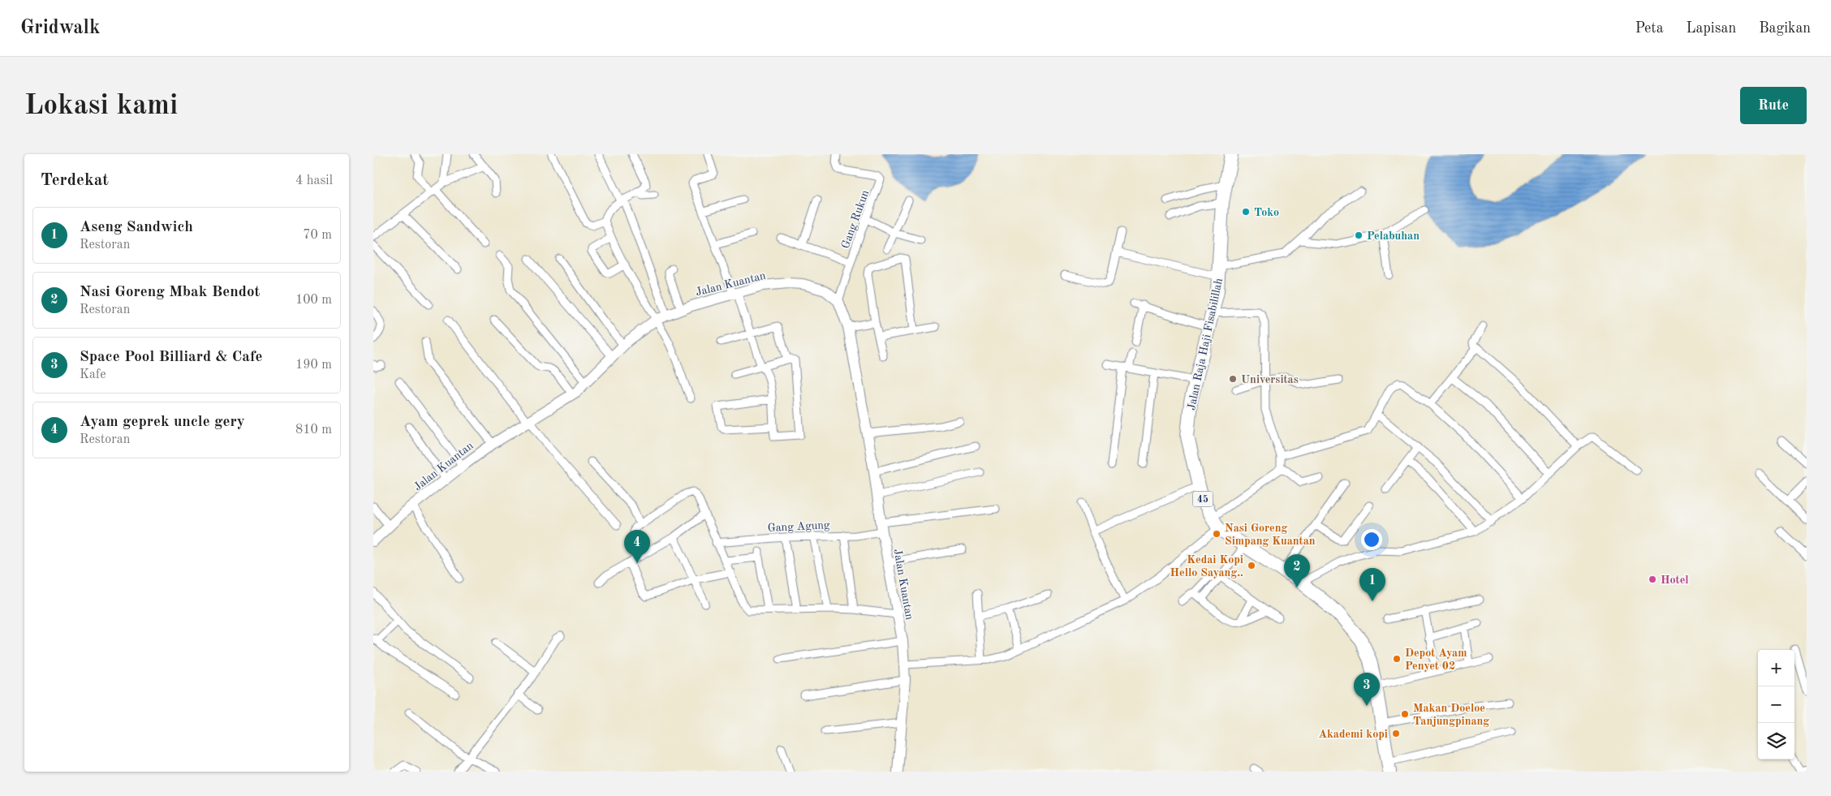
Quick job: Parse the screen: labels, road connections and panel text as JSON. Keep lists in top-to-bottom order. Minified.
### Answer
{"streets":{"highway":["Jalan Raja Haji Fisabilillah","45"],"street":["Gang Rukun","Jalan Kuantan","Gang Agung"]},"crossings":[["Gang Rukun","Jalan Kuantan"],["Jalan Kuantan","Gang Agung"]],"places":["Toko","Pelabuhan","Universitas","Nasi Goreng Simpang Kuantan","Kedai Kopi Hello Sayang..","Hotel","Depot Ayam Penyet 02","Makan Doeloe Tanjungpinang","Akademi kopi"],"page":{"header":"Gridwalk","nav":["Peta","Lapisan","Bagikan"],"buttons":"Rute","title":"Lokasi kami","heading":["Terdekat","4 hasil"],"list":[{"mark":"1","name":"Aseng Sandwich","note":"Restoran","value":"70 m"},{"mark":"2","name":"Nasi Goreng Mbak Bendot","note":"Restoran","value":"100 m"},{"mark":"3","name":"Space Pool Billiard & Cafe","note":"Kafe","value":"190 m"},{"mark":"4","name":"Ayam geprek uncle gery","note":"Restoran","value":"810 m"}],"pins":["4","2","1","3"],"map_buttons":["+","−"]}}
